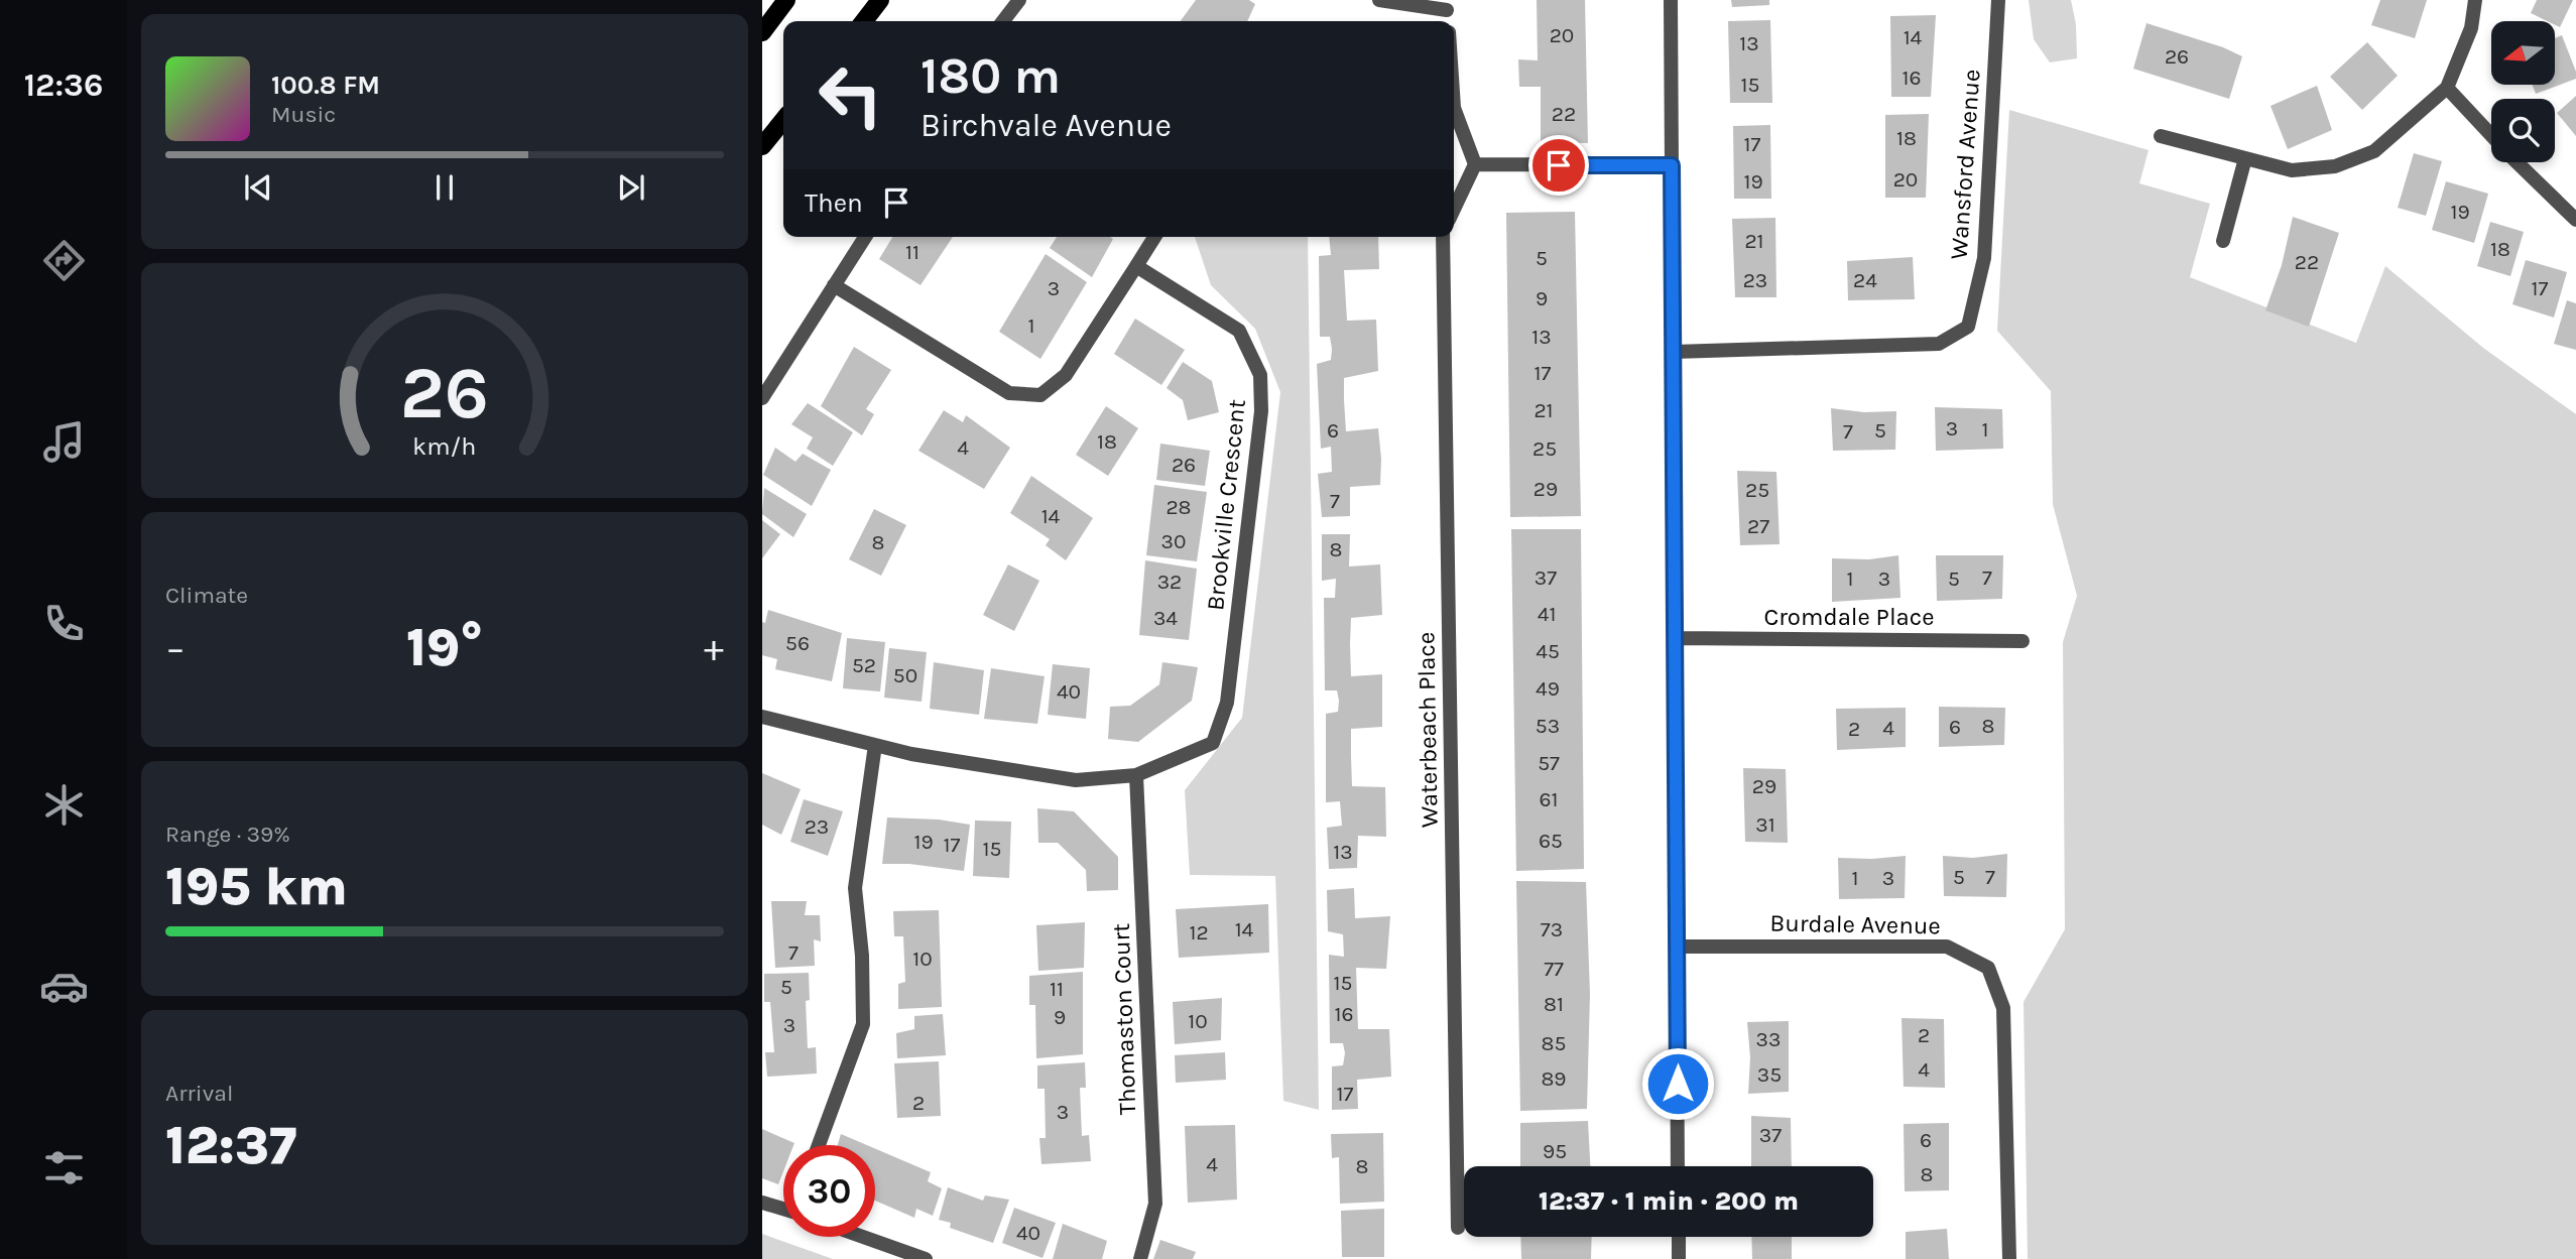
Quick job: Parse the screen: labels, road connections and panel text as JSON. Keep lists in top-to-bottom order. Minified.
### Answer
{"streets":{"street":["Wansford Avenue","Brookville Crescent","Cromdale Place","Waterbeach Place","Burdale Avenue","Thomaston Court"]},"crossings":[["Brookville Crescent","Thomaston Court"]],"house_numbers":["20","14","13","26","16","15","22","18","17","20","19","19","21","18","11","5","22","23","24","3","17","9","1","13","17","21","3","1","6","5","7","18","4","25","26","29","25","7","28","14","27","30","8","8","37","7","1","3","5","32","41","34","56","45","52","50","49","40","53","8","6","4","2","57","29","61","31","23","65","19","17","15","13","5","7","1","3","14","73","12","7","10","77","15","5","11","81","16","9","10","3","2","33","85","4","35","89","17","2","3","37","6","95","4","8","8","40"],"north":"left","page":{"tabs":"12:36","turn":["180 m","Birchvale Avenue"],"song":["100.8 FM","Music"],"then":"Then","tile":["Climate",["Range · 39%","195 km"],["Arrival","12:37"]],"heat":["−","19°","+"],"limit":"30","trip":"12:37 · 1 min · 200 m","gauge":["26","km/h"]}}
